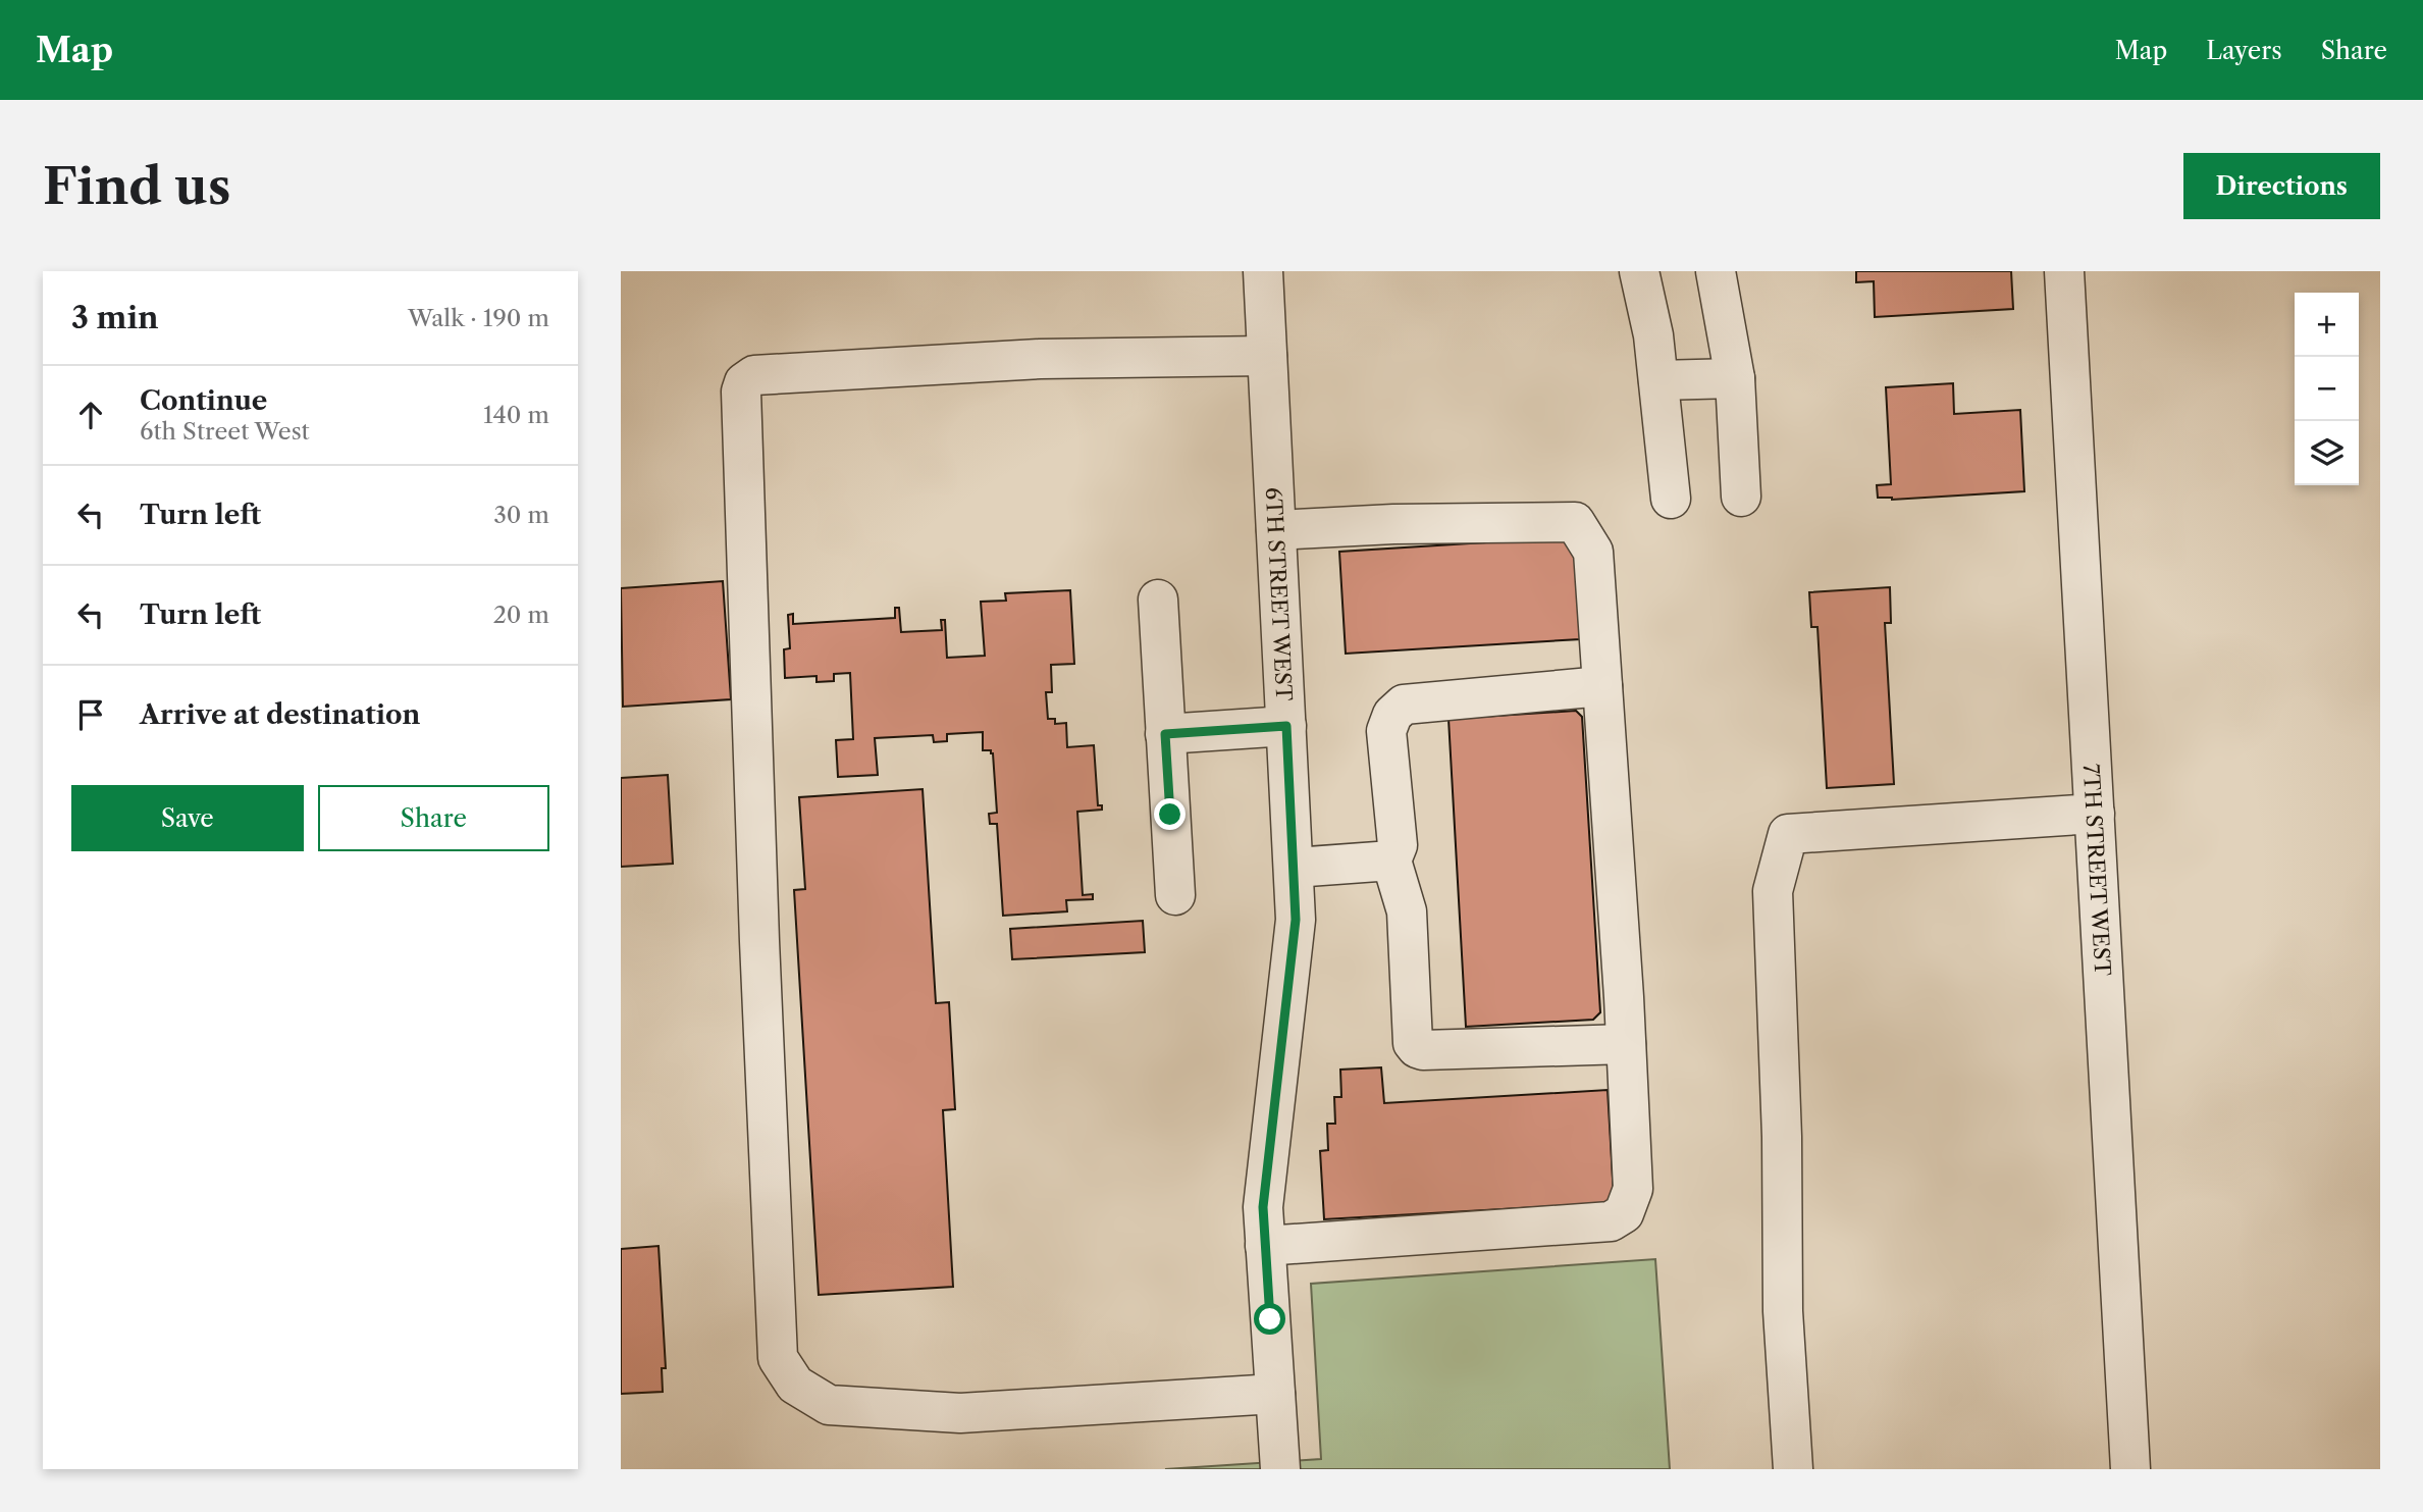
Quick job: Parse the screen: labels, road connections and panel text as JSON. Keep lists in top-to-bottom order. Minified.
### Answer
{"streets":{"street":["6TH STREET WEST","7TH STREET WEST"]},"page":{"header":"Map","nav":["Map","Layers","Share"],"buttons":["Directions",["Save","Share"]],"title":"Find us","heading":["3 min","Walk · 190 m"],"map_buttons":["+","−"],"list":[["Continue","6th Street West","140 m"],["Turn left","30 m"],["Turn left","20 m"],"Arrive at destination"]}}
